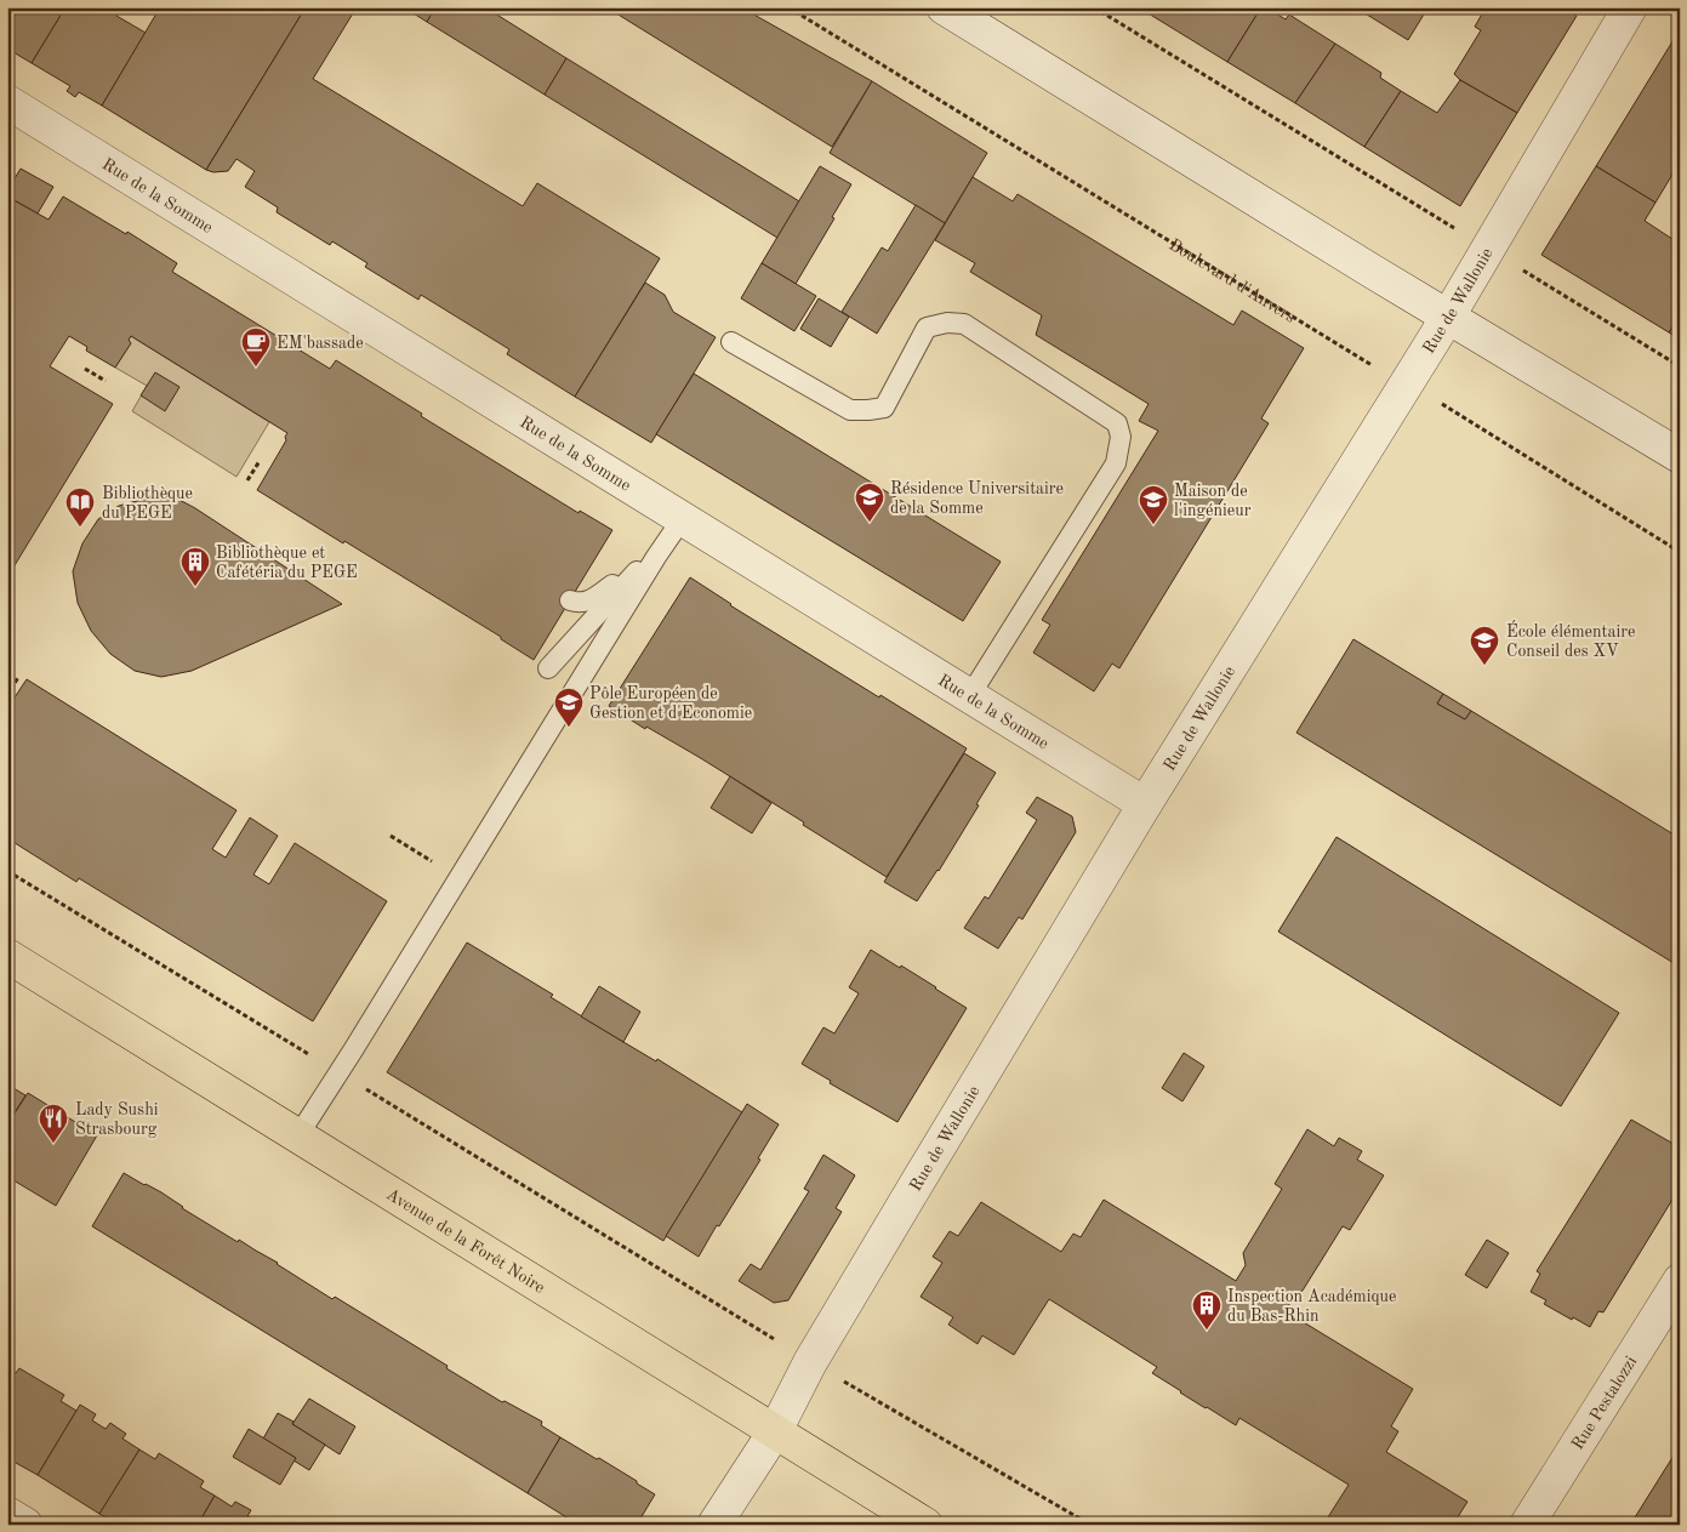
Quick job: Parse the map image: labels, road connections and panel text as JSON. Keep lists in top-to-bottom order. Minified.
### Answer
{"streets":{"main road":["Avenue de la Forêt Noire"],"street":["Rue de la Somme","Rue de Wallonie","Rue Pestalozzi"],"path":["Boulevard d'Anvers"]},"crossings":[["Rue de la Somme","Rue de Wallonie"],["Boulevard d'Anvers","Rue de Wallonie"],["Rue de Wallonie","Avenue de la Forêt Noire"]],"places":{"cafe":["EM'bassade"],"school or university":["Résidence Universitaire de la Somme","Maison de l'ingénieur","École élémentaire Conseil des XV","Pôle Européen de Gestion et d'Economie"],"library":["Bibliothèque du PEGE"],"building":["Bibliothèque et Cafétéria du PEGE","Inspection Académique du Bas-Rhin"],"restaurant":["Lady Sushi Strasbourg"]}}
